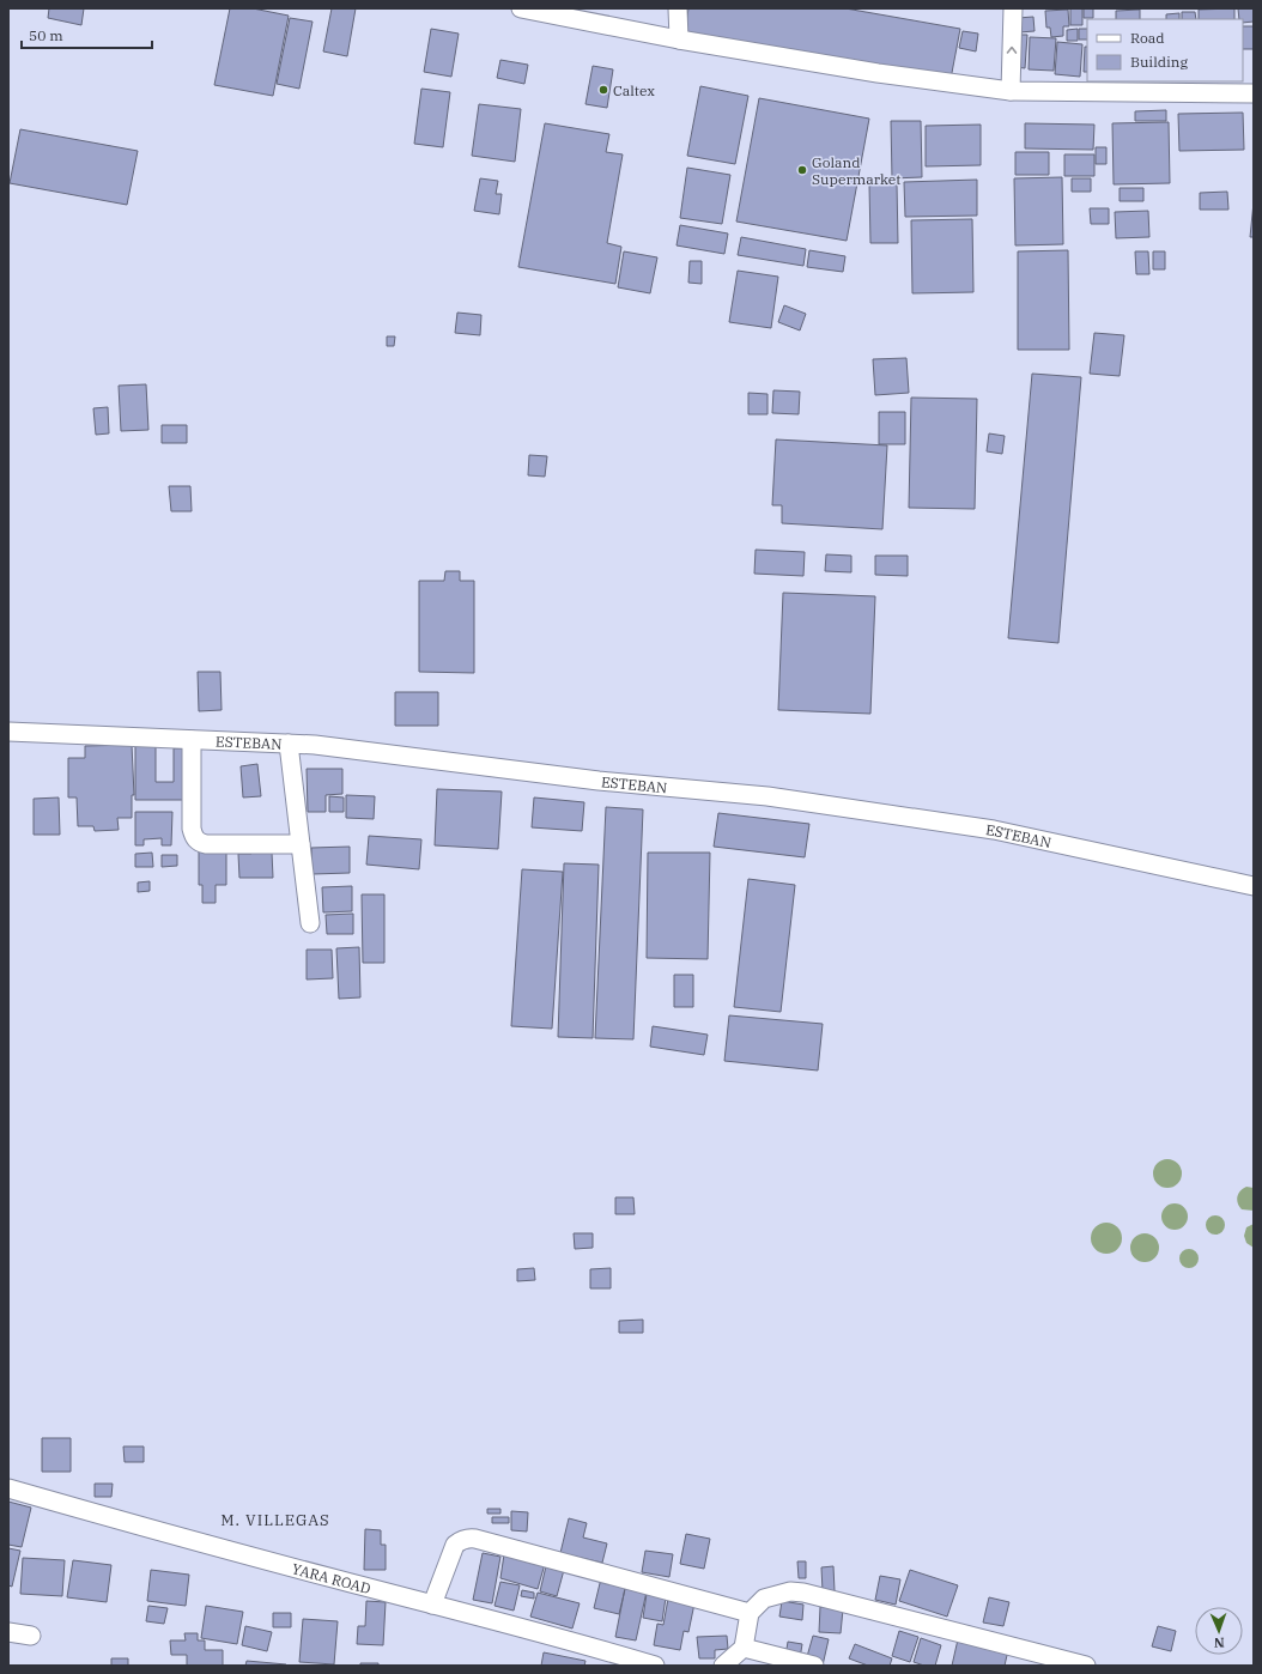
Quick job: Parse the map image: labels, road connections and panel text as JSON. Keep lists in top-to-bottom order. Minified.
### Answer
{"streets":{"street":["ESTEBAN","YARA ROAD"]},"districts":["M. VILLEGAS"],"places":["Caltex","Goland Supermarket"],"legend":["Road","Building"],"scale_bar":"50 m","north":"bottom"}
